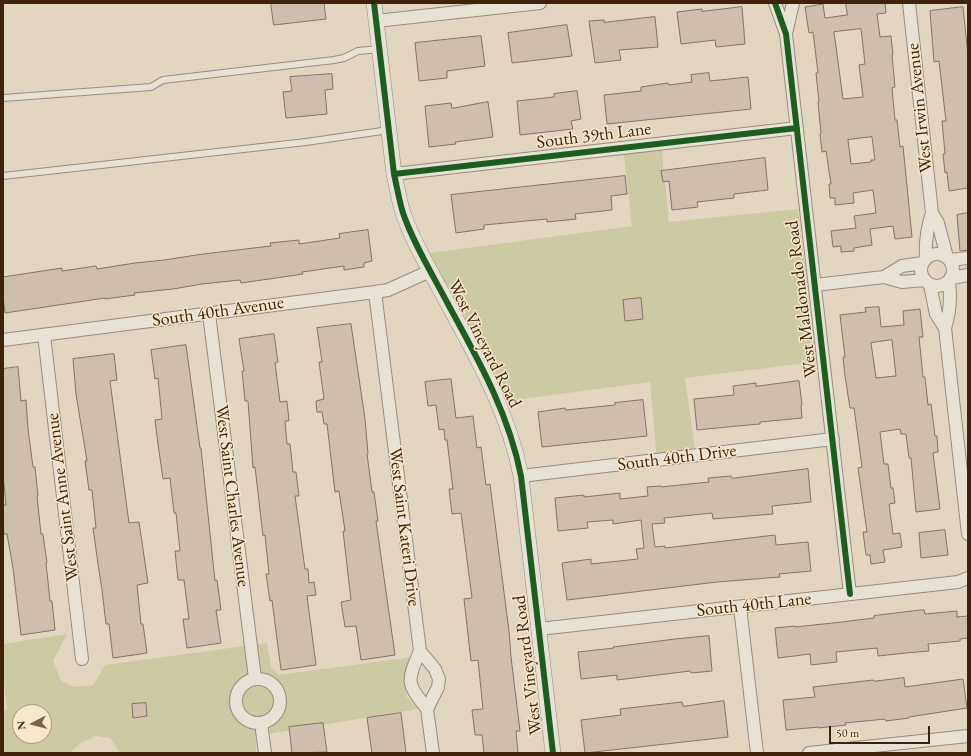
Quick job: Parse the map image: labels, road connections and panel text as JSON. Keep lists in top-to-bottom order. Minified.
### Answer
{"streets":{"street":["West Irwin Avenue","South 39th Lane","West Maldonado Road","South 40th Avenue","West Vineyard Road","South 40th Drive","West Saint Charles Avenue","West Saint Anne Avenue","West Saint Kateri Drive","South 40th Lane"]},"crossings":[["South 39th Lane","West Maldonado Road"],["South 39th Lane","West Vineyard Road"],["West Maldonado Road","South 40th Drive"],["West Maldonado Road","South 40th Lane"],["South 40th Avenue","West Vineyard Road"],["South 40th Avenue","West Saint Charles Avenue"],["South 40th Avenue","West Saint Anne Avenue"],["South 40th Avenue","West Saint Kateri Drive"],["West Vineyard Road","South 40th Drive"],["West Vineyard Road","South 40th Lane"]],"scale_bar":"50 m","north":"left"}
